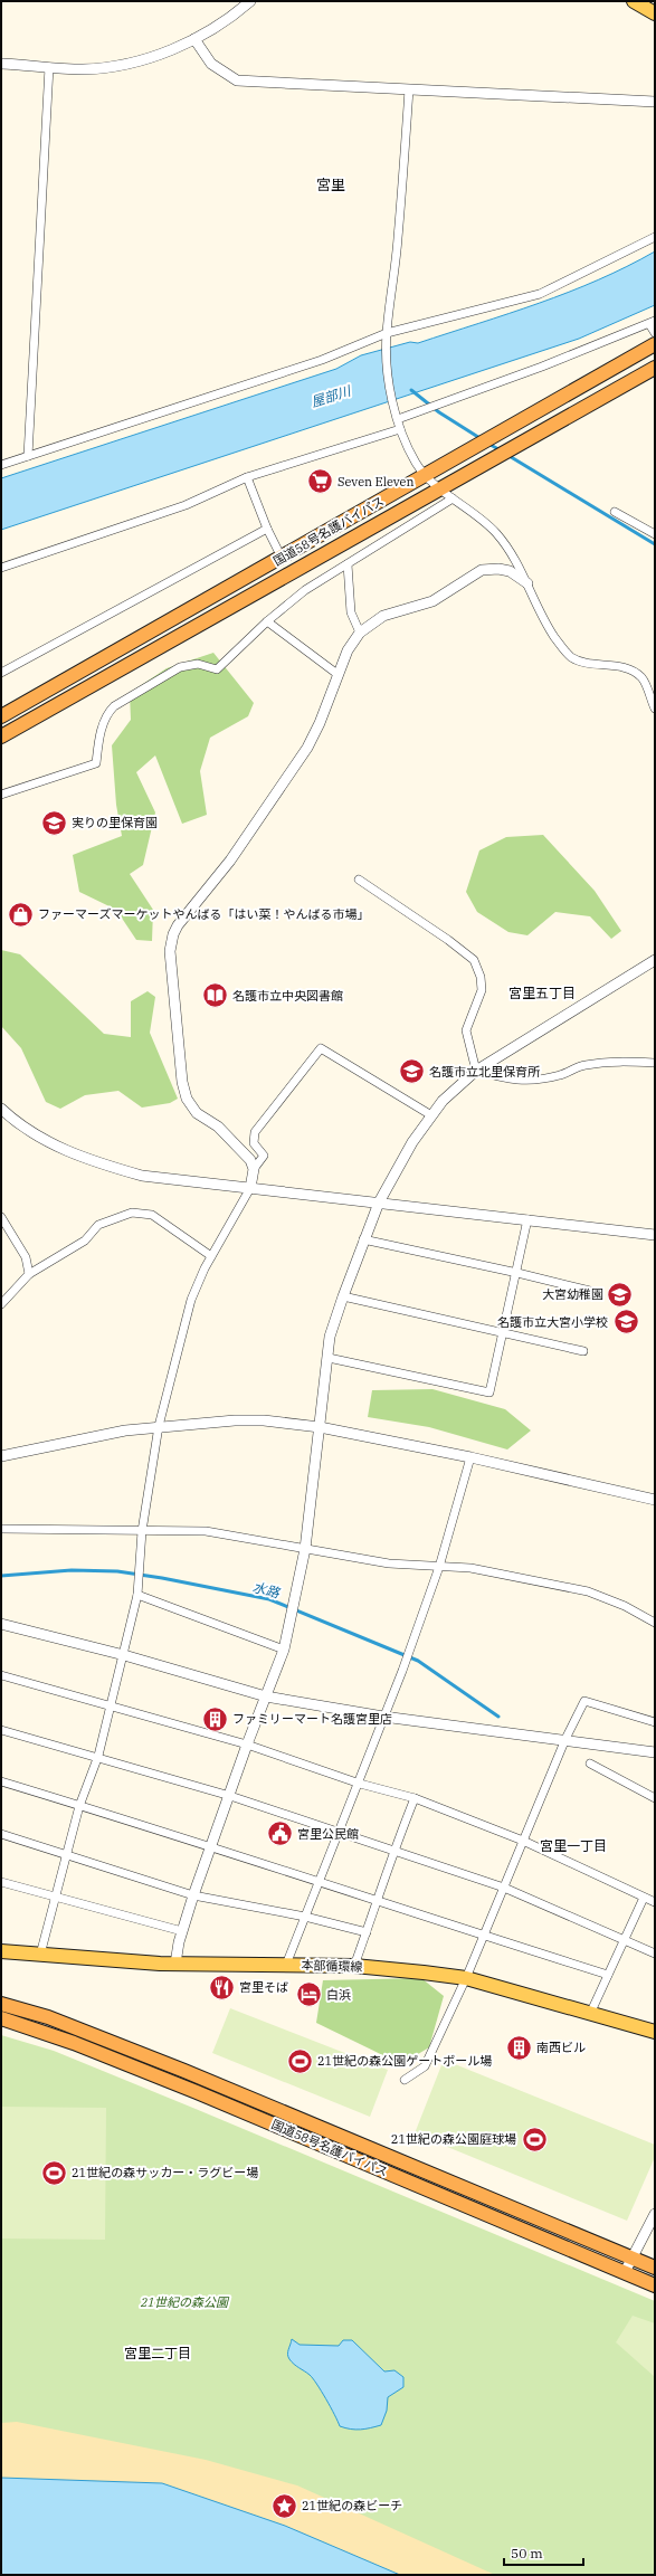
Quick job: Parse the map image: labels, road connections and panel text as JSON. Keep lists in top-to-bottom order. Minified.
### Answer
{"streets":{"highway":["国道58号名護バイパス"],"main road":["本部循環線"]},"districts":["宮里","宮里五丁目","宮里一丁目","宮里二丁目"],"water":["屋部川","水路"],"parks":["21世紀の森公園"],"places":{"supermarket":["Seven Eleven"],"school or university":["実りの里保育園","名護市立北里保育所","大宮幼稚園","名護市立大宮小学校"],"shop":["ファーマーズマーケットやんばる「はい菜！やんばる市場」"],"library":["名護市立中央図書館"],"building":["ファミリーマート名護宮里店","南西ビル"],"public building":["宮里公民館"],"restaurant":["宮里そば"],"hotel":["白浜"],"sports":["21世紀の森公園ゲートボール場","21世紀の森公園庭球場","21世紀の森サッカー・ラグビー場"],"place":["21世紀の森ビーチ"]},"scale_bar":"50 m"}
